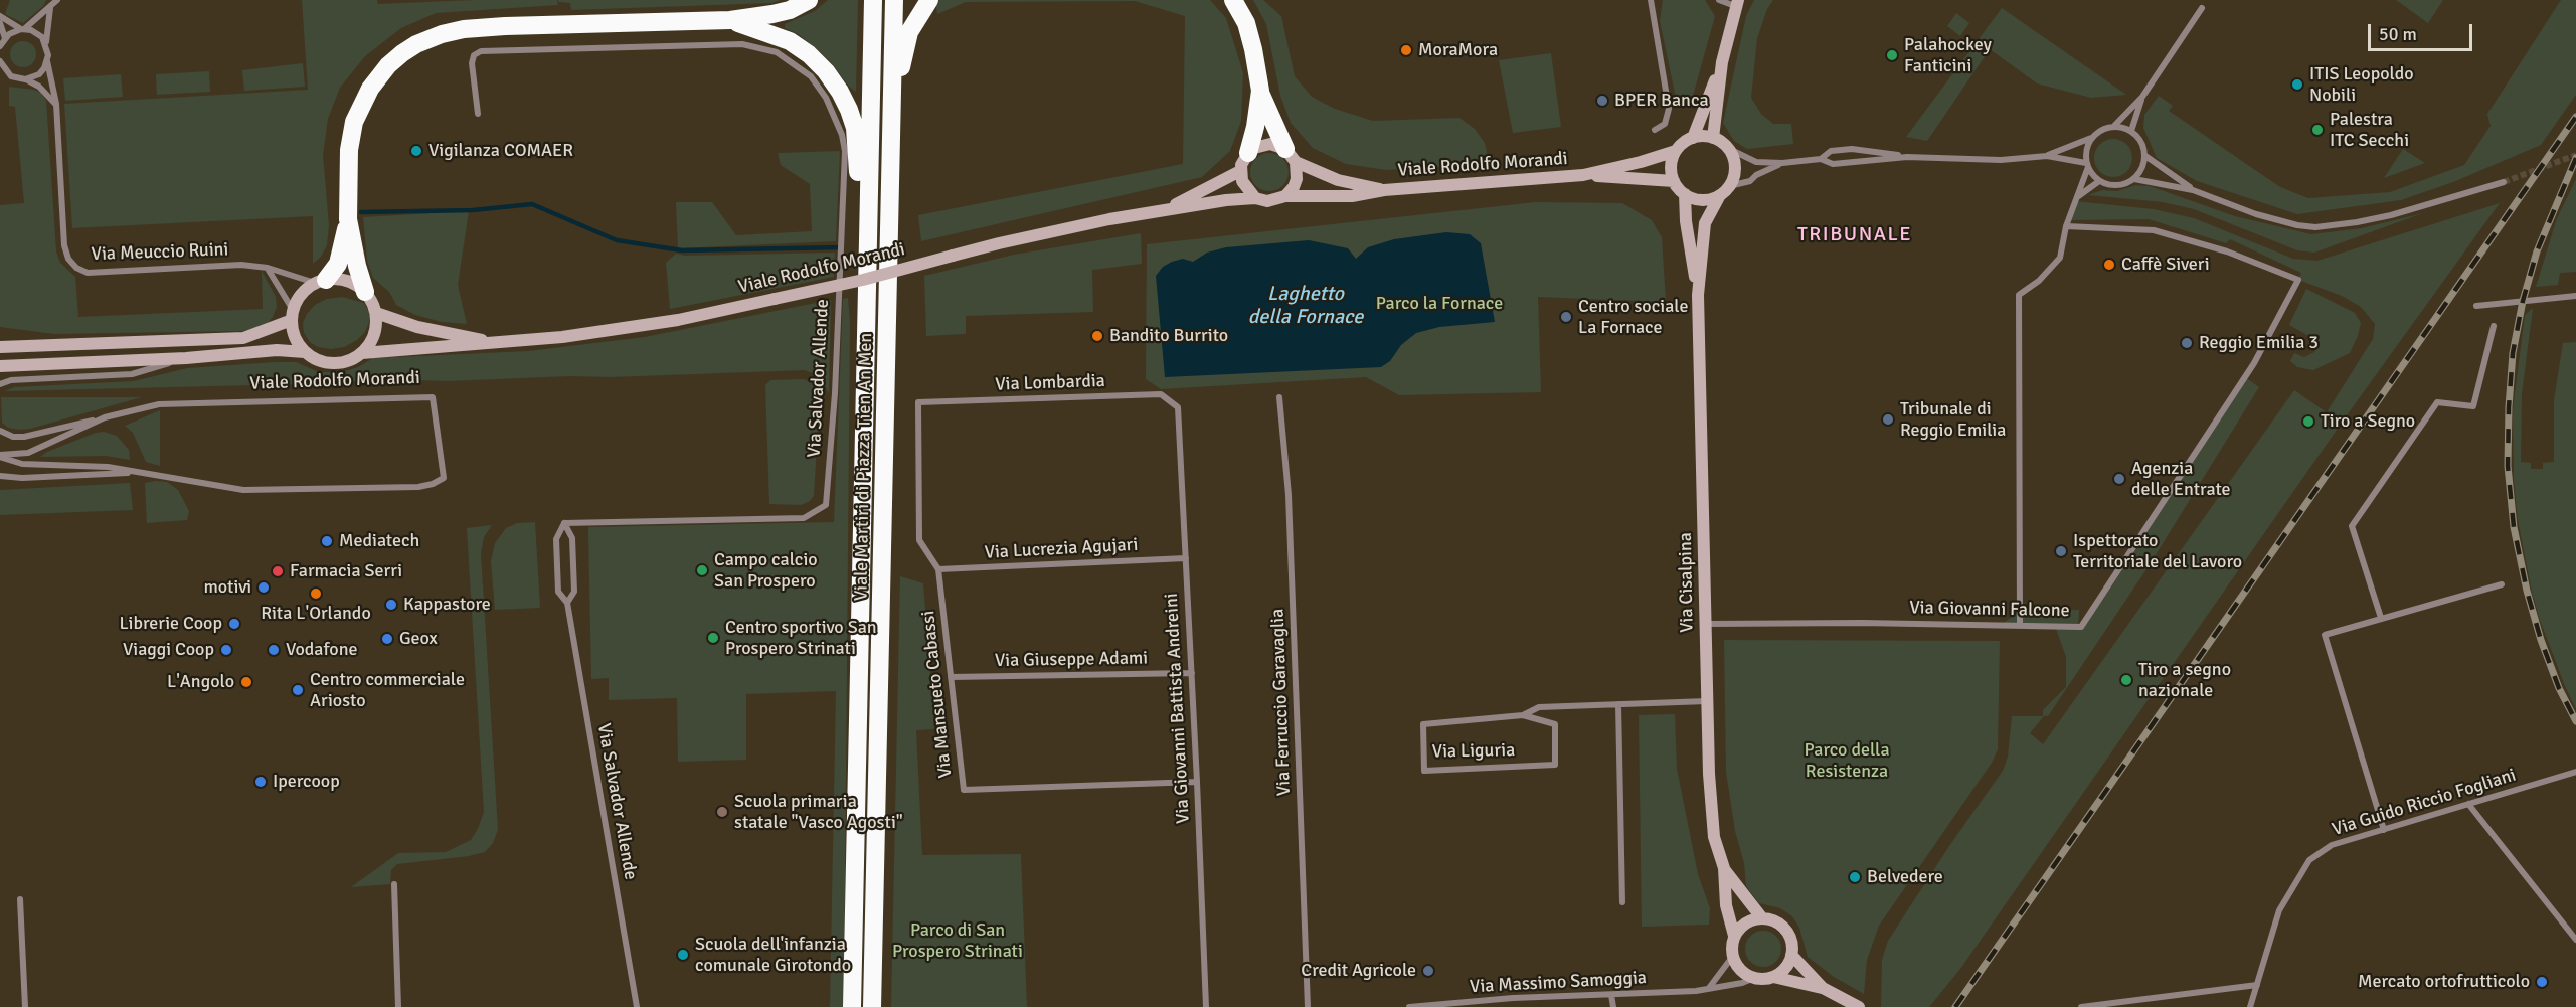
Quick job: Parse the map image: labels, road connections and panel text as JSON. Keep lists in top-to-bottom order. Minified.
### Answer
{"streets":{"highway":["Viale Martiri di Piazza Tien An Men"],"street":["Viale Rodolfo Morandi","Via Meuccio Ruini","Via Salvador Allende","Via Lombardia","Via Lucrezia Agujari","Via Cisalpina","Via Giovanni Falcone","Via Giuseppe Adami","Via Mansueto Cabassi","Via Ferruccio Garavaglia","Via Giovanni Battista Andreini","Via Liguria","Via Guido Riccio Fogliani","Via Massimo Samoggia"]},"crossings":[["Viale Rodolfo Morandi","Via Meuccio Ruini"],["Viale Rodolfo Morandi","Via Cisalpina"],["Via Lombardia","Via Mansueto Cabassi"],["Via Lombardia","Via Giovanni Battista Andreini"],["Via Lucrezia Agujari","Via Mansueto Cabassi"],["Via Lucrezia Agujari","Via Giovanni Battista Andreini"],["Via Cisalpina","Via Giovanni Falcone"],["Via Cisalpina","Via Liguria"],["Via Cisalpina","Via Massimo Samoggia"],["Via Giuseppe Adami","Via Mansueto Cabassi"],["Via Giuseppe Adami","Via Giovanni Battista Andreini"],["Via Mansueto Cabassi","Via Giovanni Battista Andreini"]],"districts":["TRIBUNALE"],"water":["Laghetto della Fornace"],"parks":["Parco la Fornace","Parco della Resistenza","Parco di San Prospero Strinati"],"places":["MoraMora","Palahockey Fanticini","ITIS Leopoldo Nobili","BPER Banca","Palestra ITC Secchi","Vigilanza COMAER","Caffè Siveri","Centro sociale La Fornace","Bandito Burrito","Reggio Emilia 3","Tribunale di Reggio Emilia","Tiro a Segno","Agenzia delle Entrate","Mediatech","Ispettorato Territoriale del Lavoro","Campo calcio San Prospero","Farmacia Serri","motivi","Rita L'Orlando","Kappastore","Librerie Coop","Centro sportivo San Prospero Strinati","Geox","Viaggi Coop","Vodafone","Tiro a segno nazionale","L'Angolo","Centro commerciale Ariosto","Ipercoop","Scuola primaria statale \"Vasco Agosti\"","Belvedere","Scuola dell'infanzia comunale Girotondo","Credit Agricole","Mercato ortofrutticolo"],"scale_bar":"50 m"}
